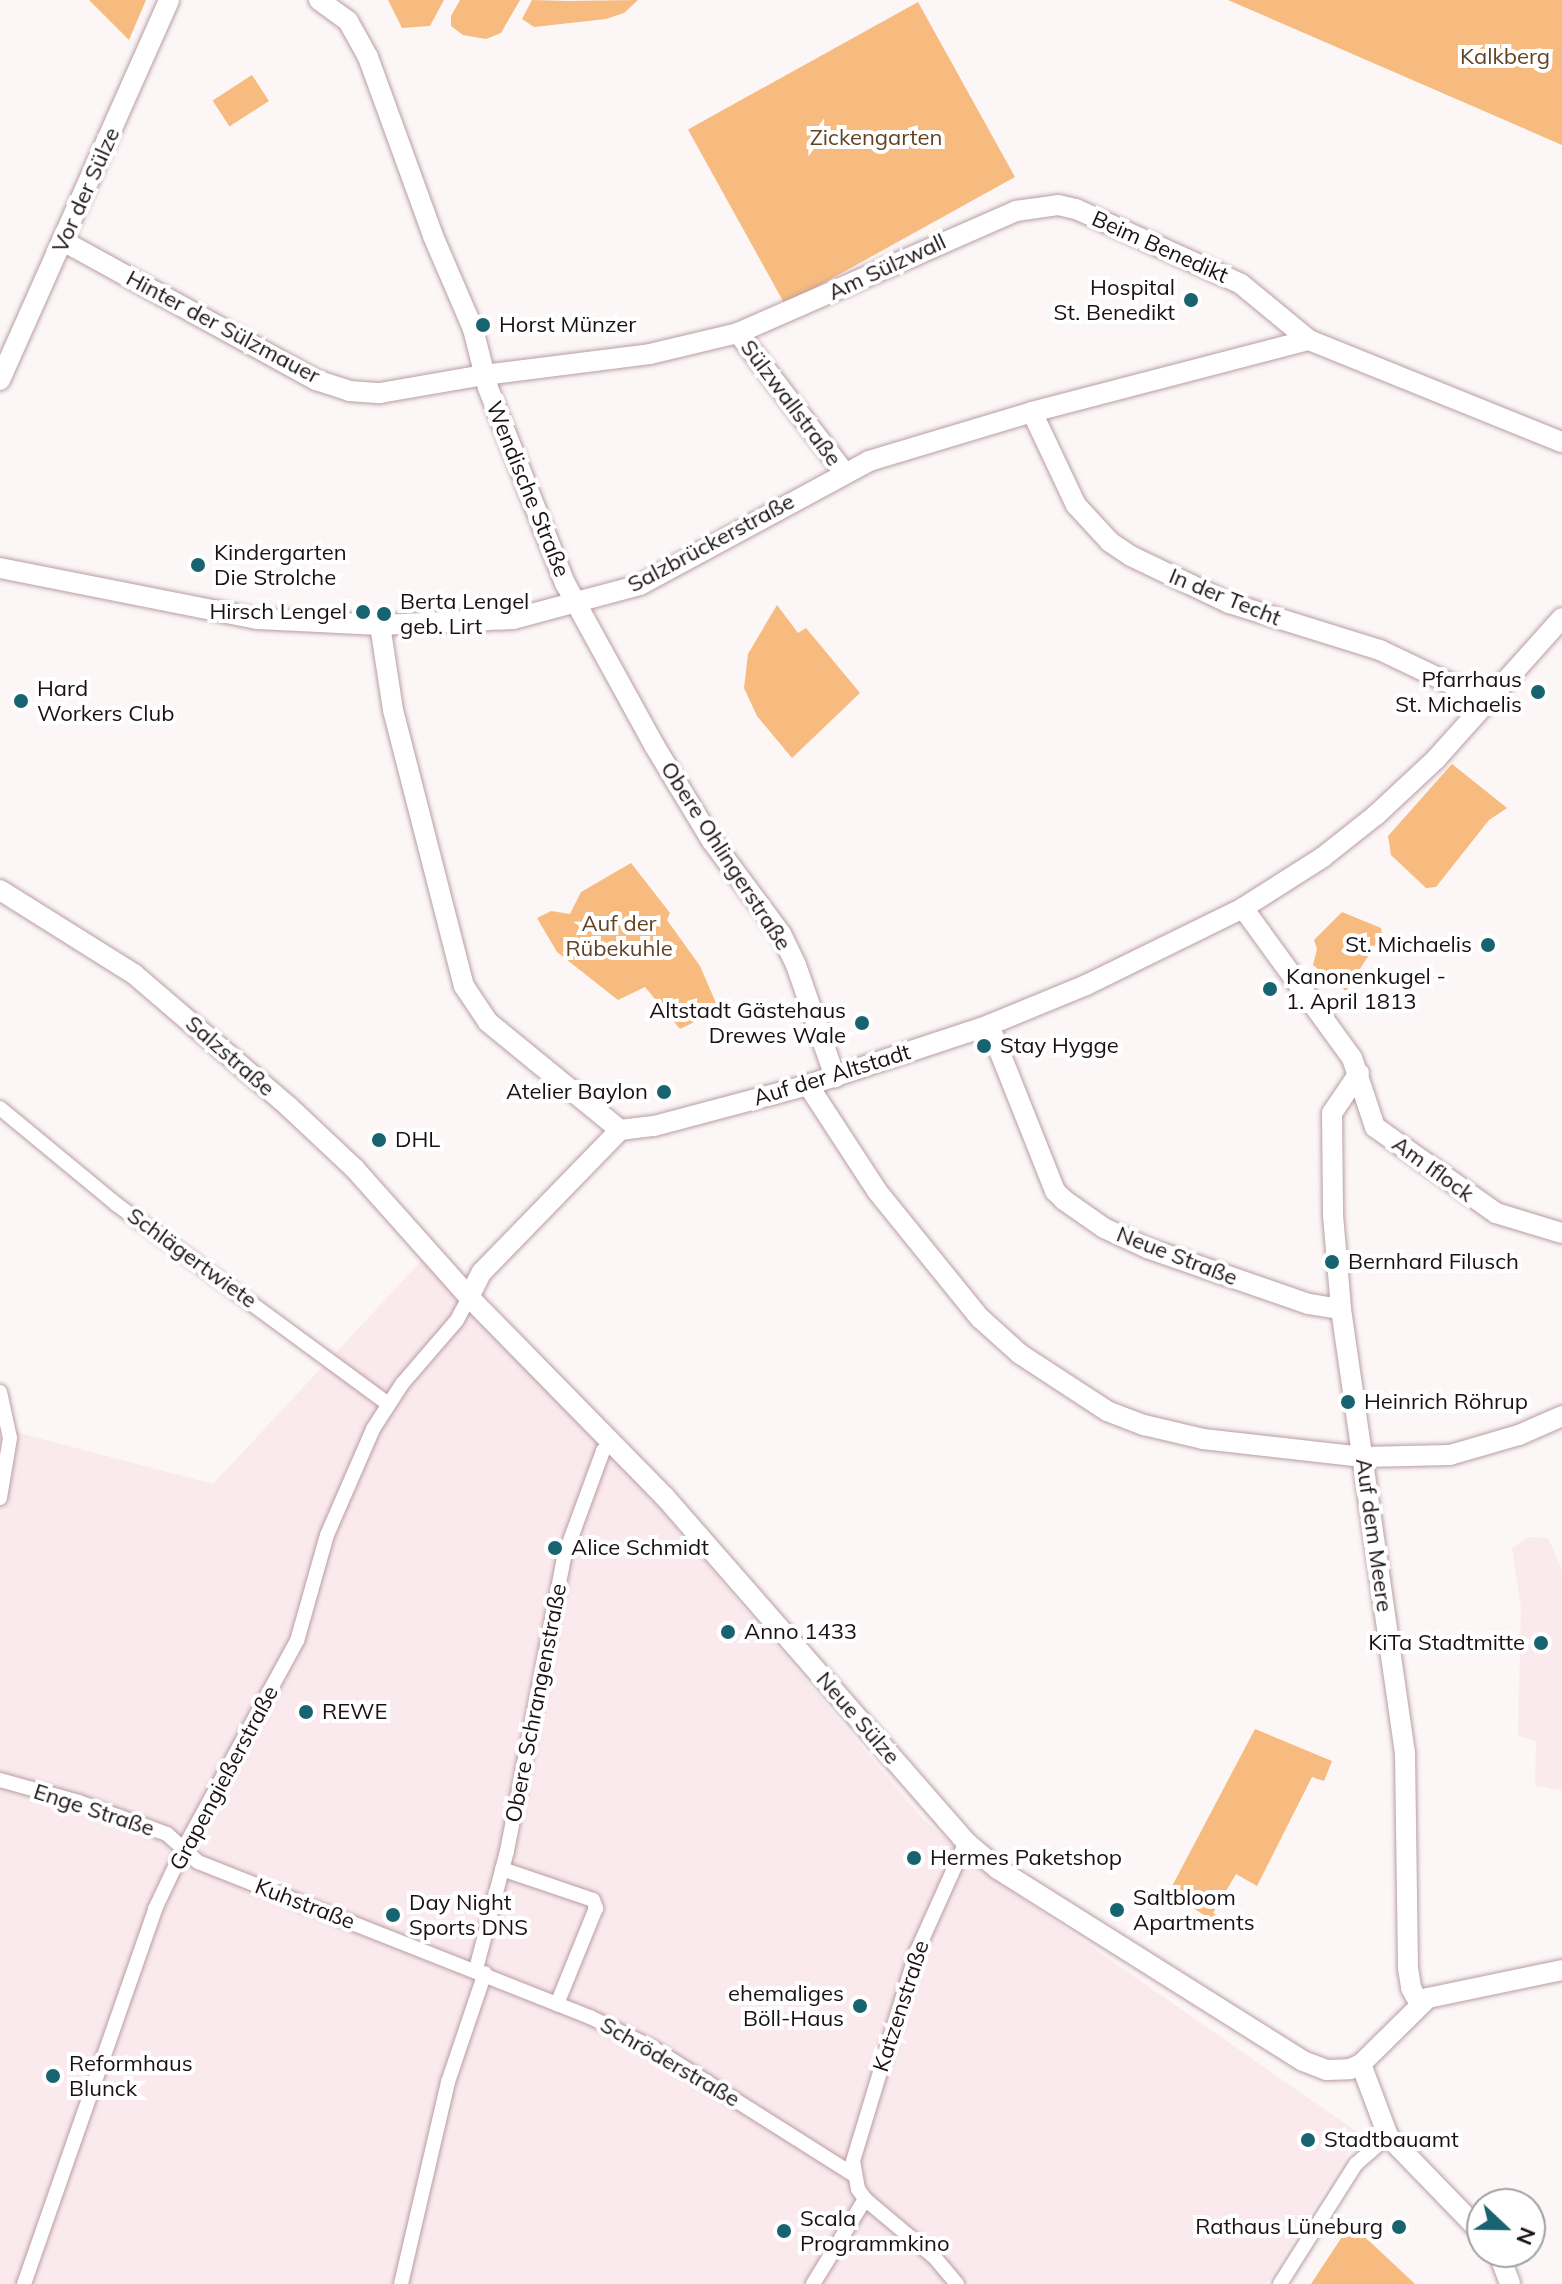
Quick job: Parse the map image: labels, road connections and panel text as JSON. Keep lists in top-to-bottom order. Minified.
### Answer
{"streets":{"street":["Vor der Sülze","Beim Benedikt","Am Sülzwall","Hinter der Sülzmauer","Sülzwallstraße","Wendische Straße","Salzbrückerstraße","In der Techt","Obere Ohlingerstraße","Salzstraße","Auf der Altstadt","Am Iflock","Neue Straße","Schlägertwiete","Auf dem Meere","Obere Schrangenstraße","Neue Sülze","Grapengießerstraße","Enge Straße","Kuhstraße","Katzenstraße","Schröderstraße"]},"crossings":[["Vor der Sülze","Hinter der Sülzmauer"],["Beim Benedikt","Am Sülzwall"],["Am Sülzwall","Hinter der Sülzmauer"],["Am Sülzwall","Sülzwallstraße"],["Hinter der Sülzmauer","Sülzwallstraße"],["Hinter der Sülzmauer","Wendische Straße"],["Sülzwallstraße","Salzbrückerstraße"],["Wendische Straße","Salzbrückerstraße"],["Wendische Straße","Obere Ohlingerstraße"],["Salzbrückerstraße","In der Techt"],["Salzbrückerstraße","Obere Ohlingerstraße"],["In der Techt","Auf der Altstadt"],["Obere Ohlingerstraße","Auf der Altstadt"],["Salzstraße","Neue Sülze"],["Auf der Altstadt","Am Iflock"],["Auf der Altstadt","Neue Straße"],["Am Iflock","Auf dem Meere"],["Neue Straße","Auf dem Meere"],["Schlägertwiete","Grapengießerstraße"],["Obere Schrangenstraße","Neue Sülze"],["Obere Schrangenstraße","Kuhstraße"],["Obere Schrangenstraße","Schröderstraße"],["Neue Sülze","Grapengießerstraße"],["Neue Sülze","Katzenstraße"],["Grapengießerstraße","Enge Straße"],["Grapengießerstraße","Kuhstraße"],["Enge Straße","Kuhstraße"],["Kuhstraße","Schröderstraße"],["Katzenstraße","Schröderstraße"]],"parks":["Kalkberg","Zickengarten","Auf der Rübekuhle"],"places":["Hospital St. Benedikt","Horst Münzer","Kindergarten Die Strolche","Hirsch Lengel","Berta Lengel geb. Lirt","Pfarrhaus St. Michaelis","Hard Workers Club","St. Michaelis","Kanonenkugel - 1. April 1813","Altstadt Gästehaus Drewes Wale","Stay Hygge","Atelier Baylon","DHL","Bernhard Filusch","Heinrich Röhrup","Alice Schmidt","Anno 1433","KiTa Stadtmitte","REWE","Hermes Paketshop","Saltbloom Apartments","Day Night Sports DNS","ehemaliges Böll-Haus","Reformhaus Blunck","Stadtbauamt","Rathaus Lüneburg","Scala Programmkino"],"north":"right"}
